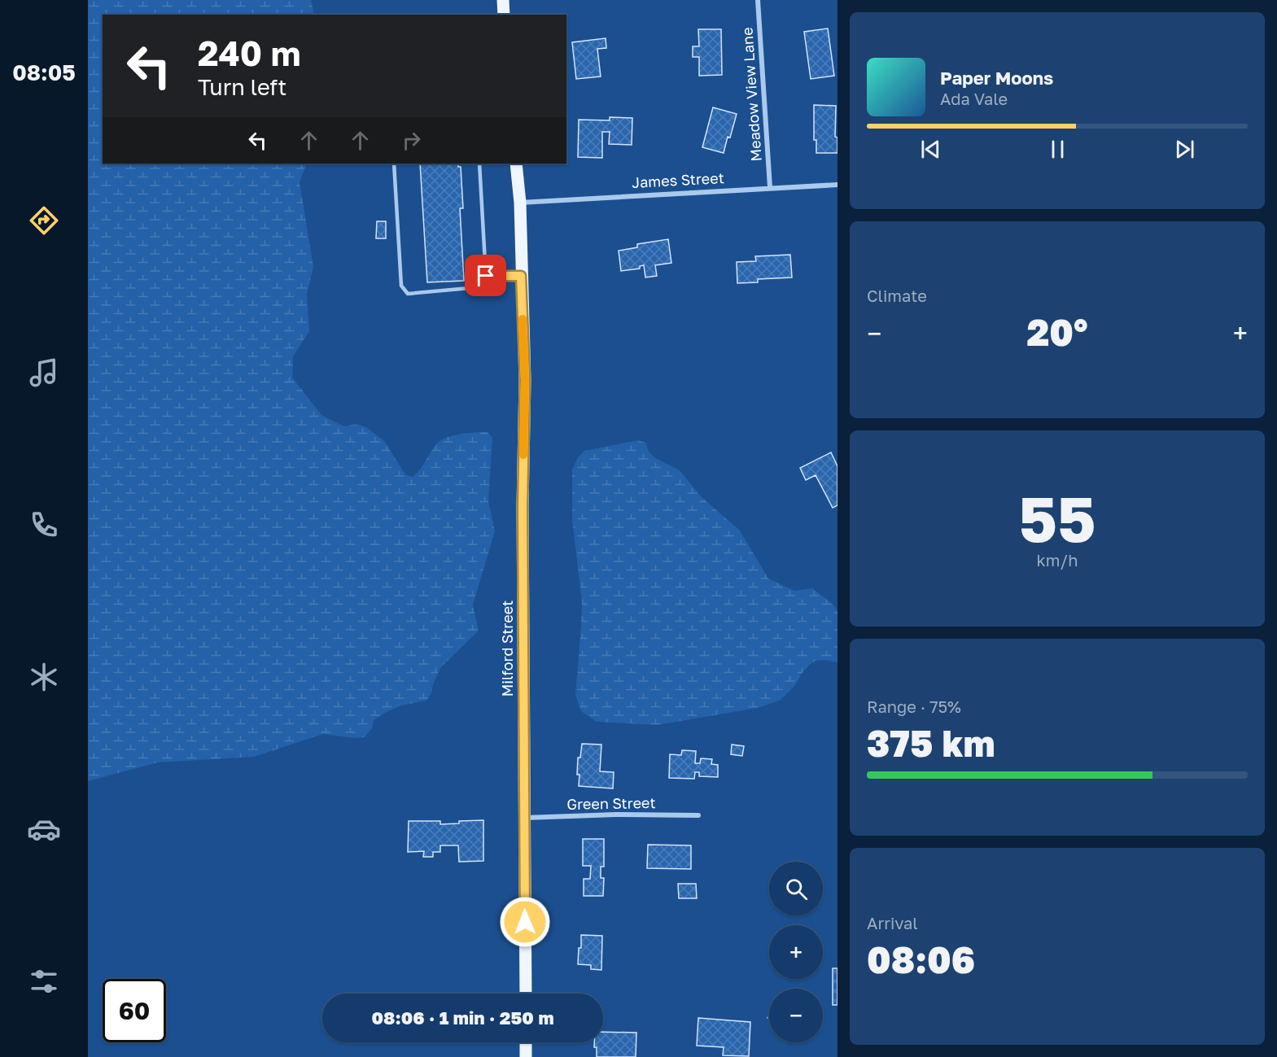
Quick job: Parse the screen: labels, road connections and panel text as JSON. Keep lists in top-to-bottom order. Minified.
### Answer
{"streets":{"main road":["Milford Street"],"street":["Meadow View Lane","James Street","Green Street"]},"crossings":[["Meadow View Lane","James Street"],["James Street","Milford Street"],["Milford Street","Green Street"]],"page":{"tabs":"08:05","turn":["240 m","Turn left"],"song":["Paper Moons","Ada Vale"],"tile":["Climate",["55","km/h"],["Range · 75%","375 km"],["Arrival","08:06"]],"heat":["−","20°","+"],"map_buttons":["+","−"],"limit":"60","trip":"08:06 · 1 min · 250 m"}}
